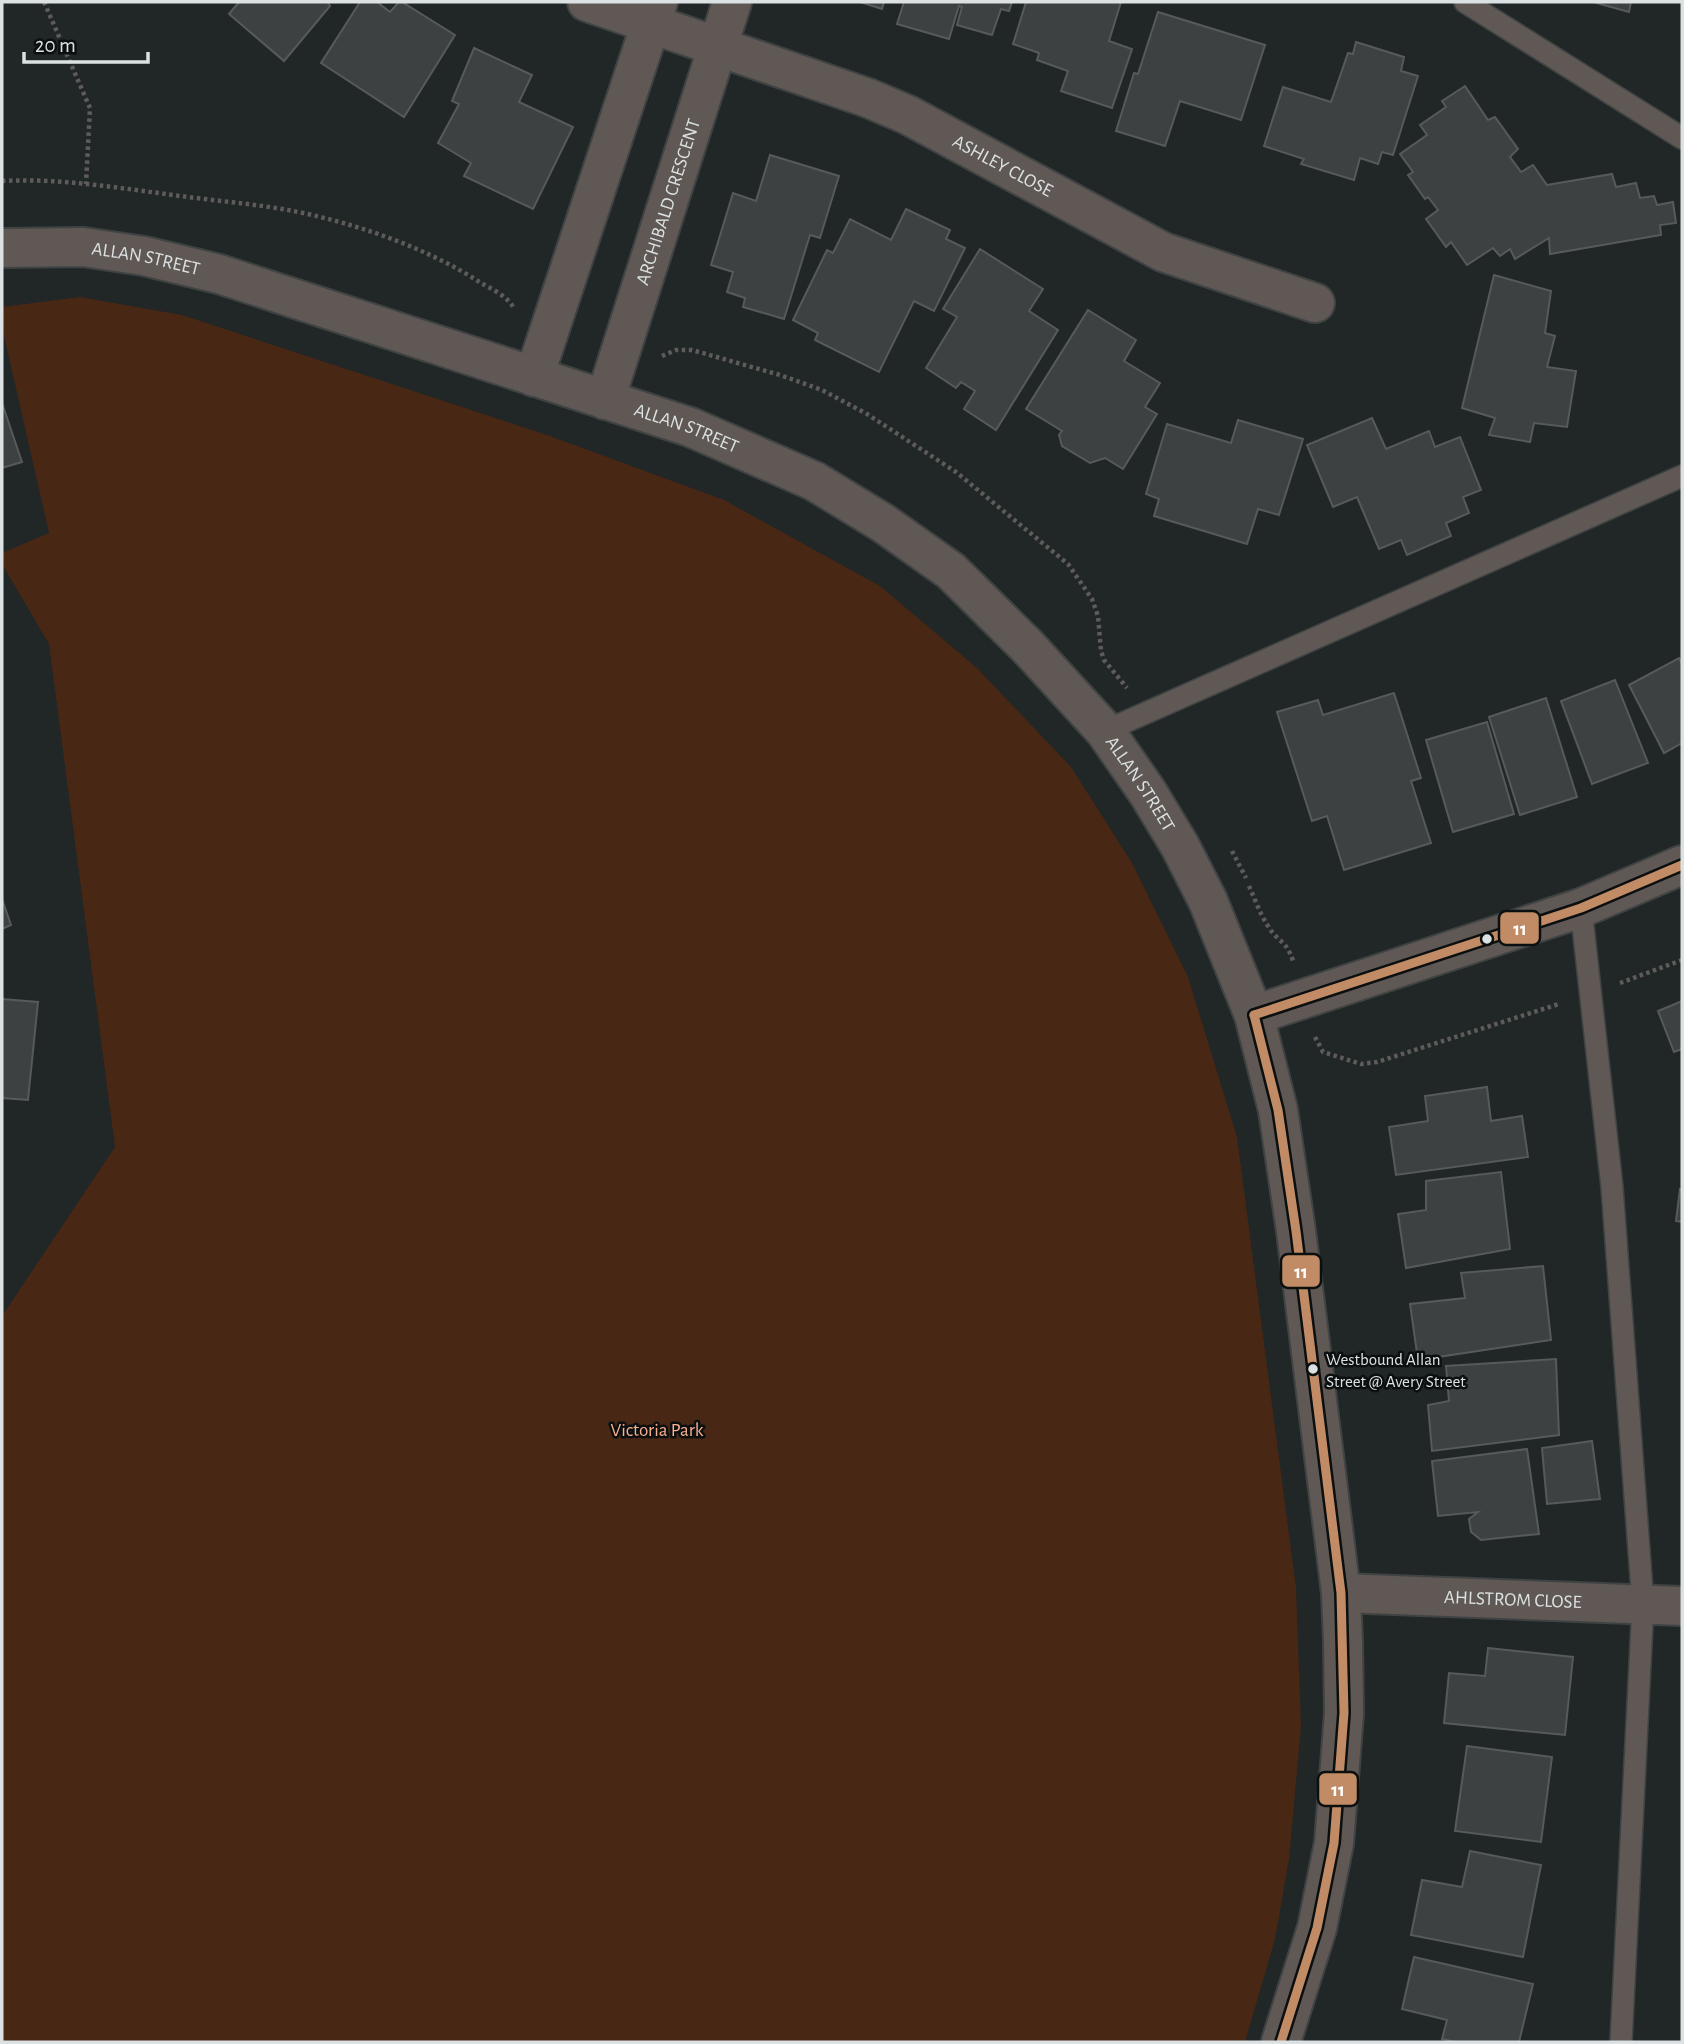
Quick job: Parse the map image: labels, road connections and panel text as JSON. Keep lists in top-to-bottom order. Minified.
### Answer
{"streets":{"street":["ASHLEY CLOSE","ARCHIBALD CRESCENT","ALLAN STREET","AHLSTROM CLOSE"]},"crossings":[["ASHLEY CLOSE","ARCHIBALD CRESCENT"],["ARCHIBALD CRESCENT","ALLAN STREET"],["ALLAN STREET","AHLSTROM CLOSE"]],"parks":["Victoria Park"],"places":["Westbound Allan Street @ Avery Street"],"lines":["transit line 11"],"scale_bar":"20 m"}
